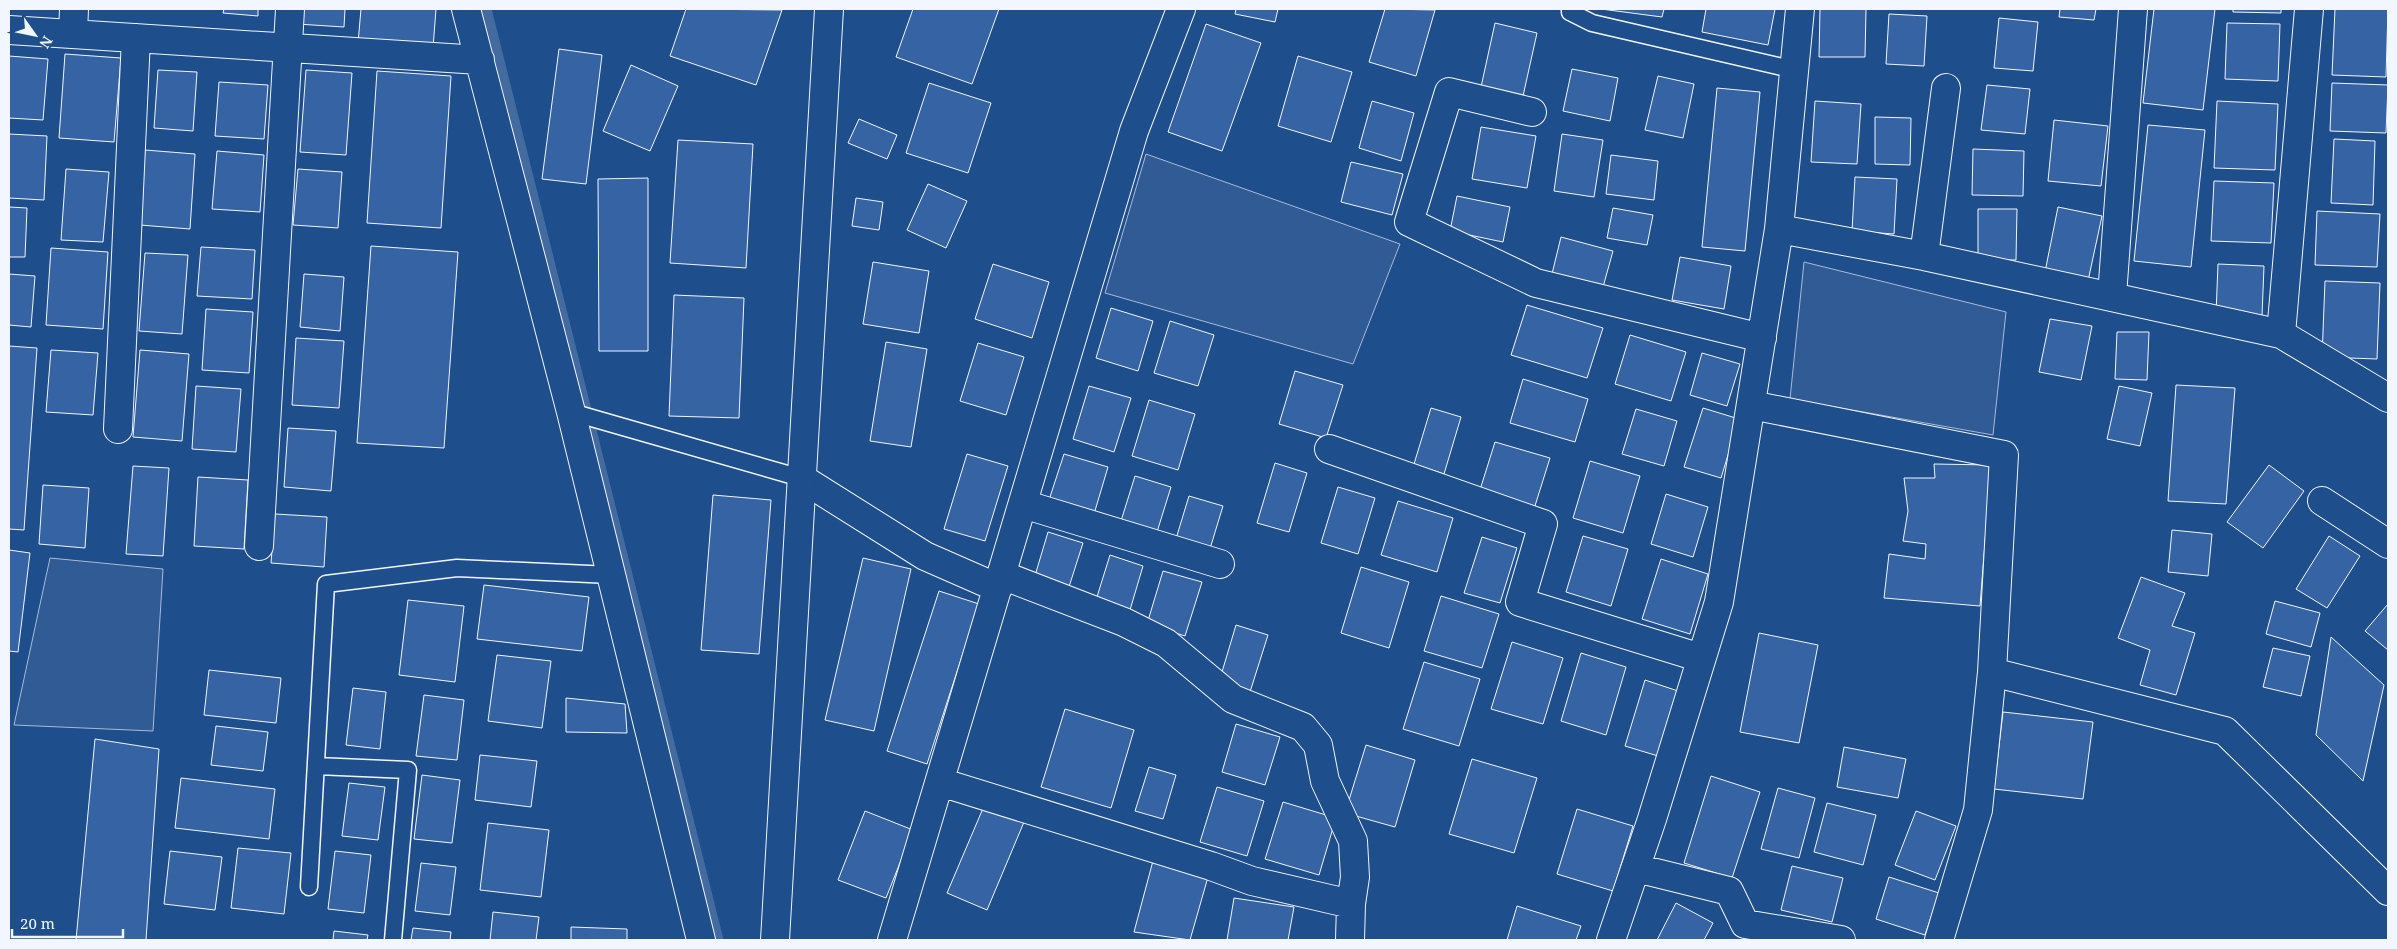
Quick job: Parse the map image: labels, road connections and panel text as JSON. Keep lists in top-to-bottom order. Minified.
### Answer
{"scale_bar":"20 m","north":"bottom right"}
